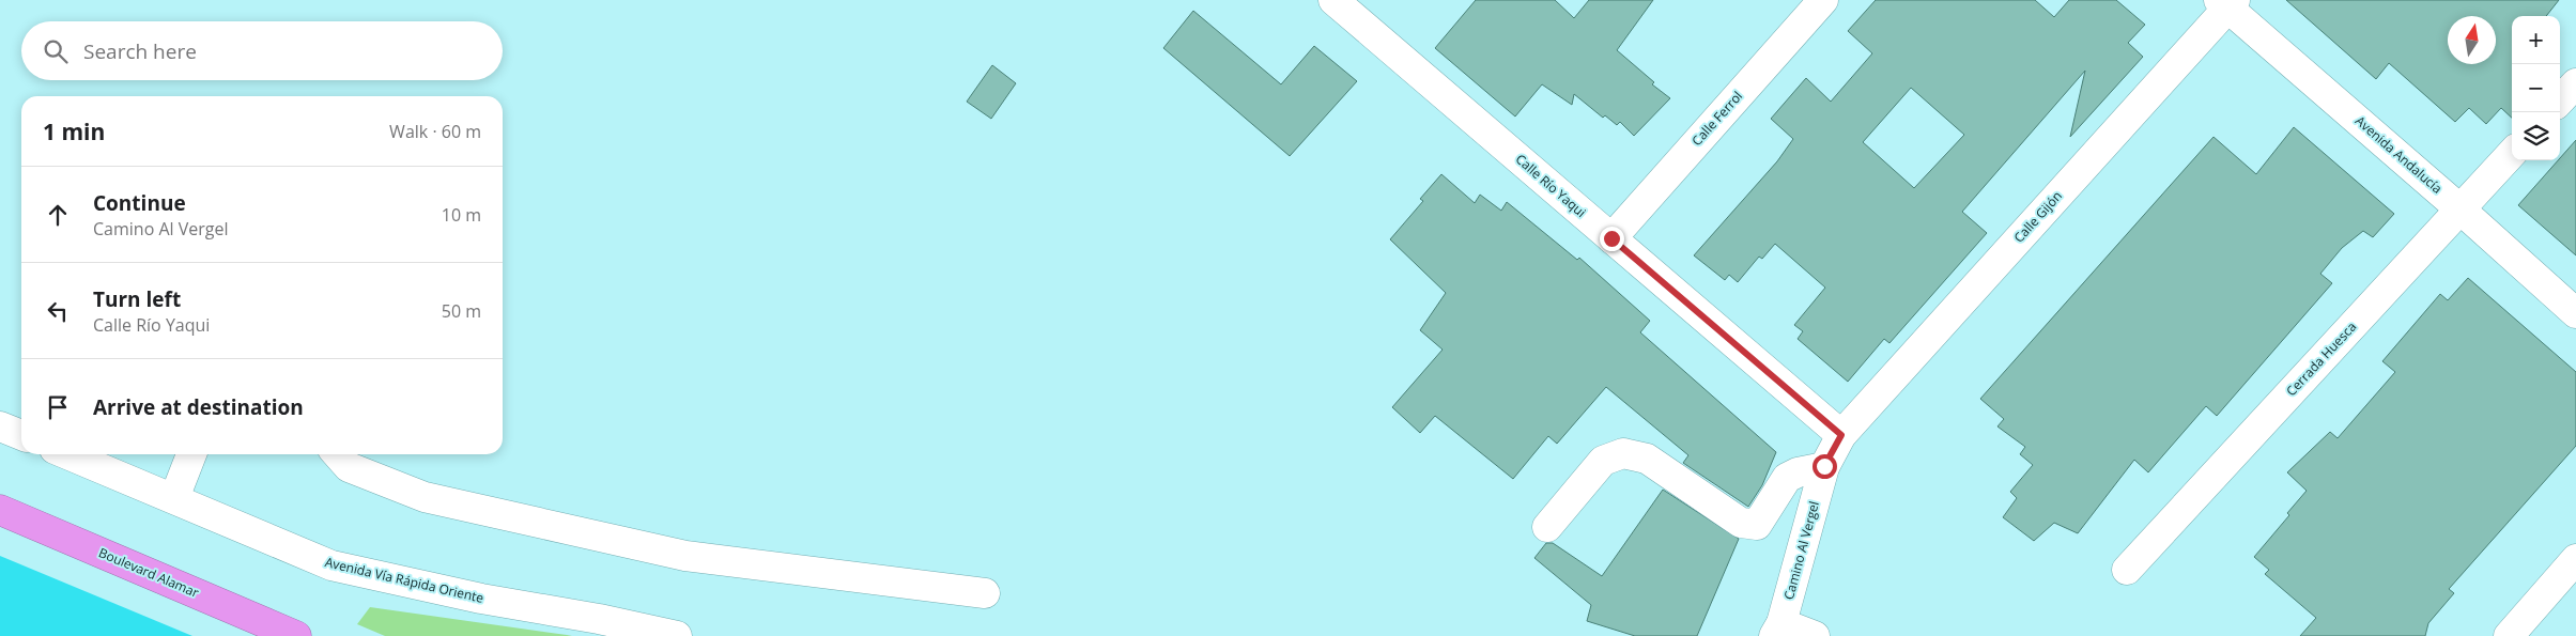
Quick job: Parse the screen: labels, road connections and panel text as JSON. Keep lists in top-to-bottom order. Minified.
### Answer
{"streets":{"highway":["Boulevard Alamar"],"street":["Calle Ferrol","Avenida Andalucía","Calle Río Yaqui","Calle Gijón","Cerrada Huesca","Camino Al Vergel","Avenida Vía Rápida Oriente"]},"crossings":[["Calle Ferrol","Calle Río Yaqui"],["Avenida Andalucía","Calle Gijón"],["Avenida Andalucía","Cerrada Huesca"],["Calle Río Yaqui","Calle Gijón"],["Calle Río Yaqui","Camino Al Vergel"],["Calle Gijón","Camino Al Vergel"]],"north":"top","page":{"map_buttons":["+","−"],"search":"Search here","heading":["1 min","Walk · 60 m"],"list":[["Continue","Camino Al Vergel","10 m"],["Turn left","Calle Río Yaqui","50 m"],"Arrive at destination"]}}
